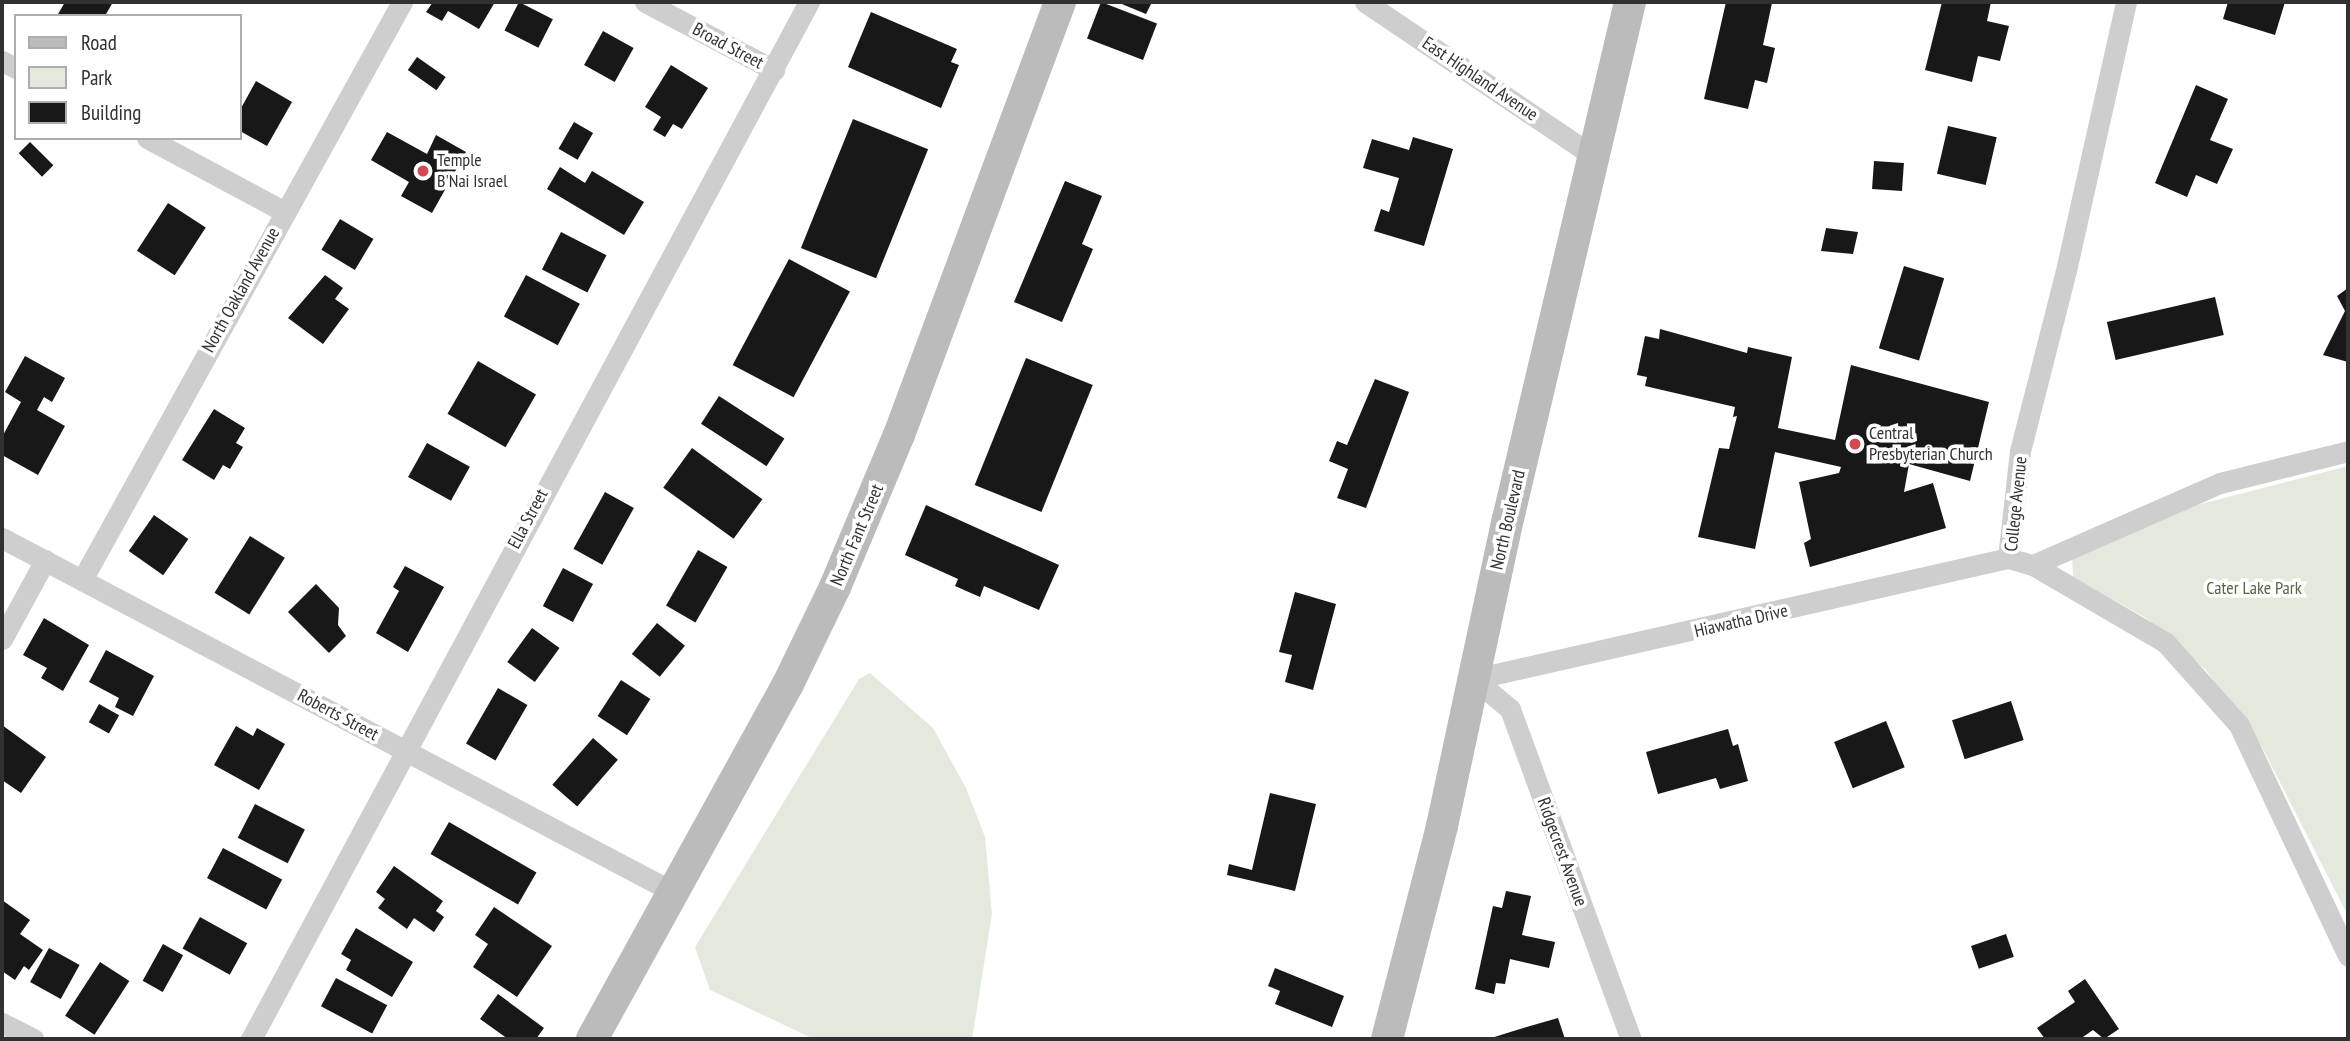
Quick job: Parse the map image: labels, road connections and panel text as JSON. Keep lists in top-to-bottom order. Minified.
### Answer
{"streets":{"main road":["North Boulevard","North Fant Street"],"street":["Broad Street","East Highland Avenue","North Oakland Avenue","College Avenue","Ella Street","Hiawatha Drive","Roberts Street","Ridgecrest Avenue"]},"crossings":[["Broad Street","Ella Street"],["East Highland Avenue","North Boulevard"],["North Oakland Avenue","Roberts Street"],["College Avenue","Hiawatha Drive"],["Ella Street","Roberts Street"],["North Boulevard","Hiawatha Drive"],["North Boulevard","Ridgecrest Avenue"],["North Fant Street","Roberts Street"],["Hiawatha Drive","Ridgecrest Avenue"]],"parks":["Cater Lake Park"],"places":["Temple B'Nai Israel","Central Presbyterian Church"],"legend":["Road","Park","Building"]}
